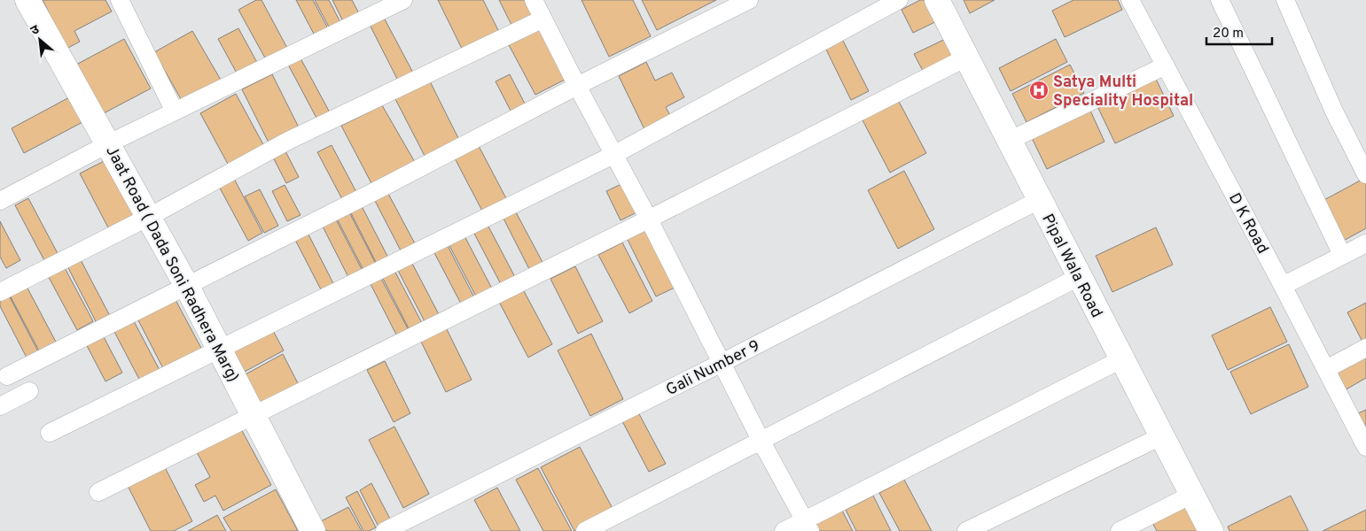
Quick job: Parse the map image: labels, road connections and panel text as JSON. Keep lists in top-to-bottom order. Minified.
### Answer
{"streets":{"street":["D K Road","Jaat Road ( Dada Soni Radhera Marg)","Pipal Wala Road","Gali Number 9"]},"crossings":[["Pipal Wala Road","Gali Number 9"]],"places":{"hospital":["Satya Multi Speciality Hospital"]},"scale_bar":"20 m","north":"top left"}
